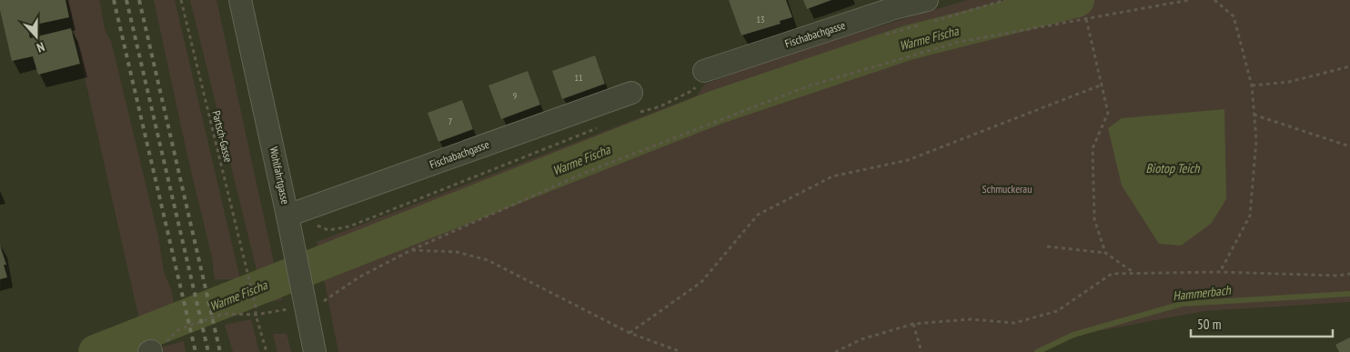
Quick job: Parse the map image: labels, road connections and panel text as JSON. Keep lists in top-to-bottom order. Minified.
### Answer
{"streets":{"street":["Fischabachgasse","Wohlfahrtgasse"],"path":["Partsch-Gasse"]},"crossings":[["Fischabachgasse","Wohlfahrtgasse"]],"water":["Warme Fischa","Biotop Teich","Hammerbach"],"parks":["Schmuckerau"],"house_numbers":["13","11","9","7"],"scale_bar":"50 m","north":"bottom"}
